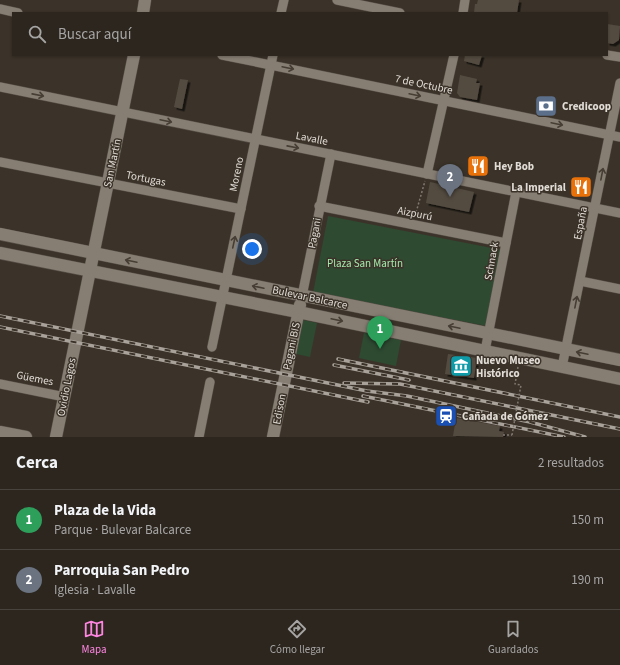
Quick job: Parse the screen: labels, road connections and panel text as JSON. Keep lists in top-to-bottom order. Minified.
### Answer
{"streets":{"main road":["San Martín","Pagani","Bulevar Balcarce","Pagani BIS","Ovidio Lagos","Edison"],"street":["7 de Octubre","Lavalle","Moreno","Tortugas","Aizpurú","España","Schnack","Güemes"]},"crossings":[["7 de Octubre","Moreno"],["7 de Octubre","España"],["Lavalle","San Martín"],["Lavalle","Moreno"],["Lavalle","España"],["Lavalle","Pagani"],["Lavalle","Schnack"],["San Martín","Tortugas"],["San Martín","Bulevar Balcarce"],["San Martín","Ovidio Lagos"],["Moreno","Tortugas"],["Moreno","Bulevar Balcarce"],["Aizpurú","Pagani"],["Aizpurú","Schnack"],["España","Bulevar Balcarce"],["Pagani","Bulevar Balcarce"],["Pagani","Pagani BIS"],["Schnack","Bulevar Balcarce"],["Bulevar Balcarce","Pagani BIS"],["Bulevar Balcarce","Ovidio Lagos"],["Pagani BIS","Edison"],["Güemes","Ovidio Lagos"]],"one_way":["7 de Octubre","Lavalle","España"],"parks":["Plaza San Martín"],"places":{"bank":["Credicoop"],"restaurant":["Hey Bob","La Imperial"],"museum":["Nuevo Museo Histórico"],"station":["Cañada de Gómez"]},"page":{"search":"Buscar aquí","pins":["2","1"],"heading":["Cerca","2 resultados"],"list":[{"mark":"1","name":"Plaza de la Vida","note":"Parque · Bulevar Balcarce","value":"150 m"},{"mark":"2","name":"Parroquia San Pedro","note":"Iglesia · Lavalle","value":"190 m"}],"nav":["Mapa","Cómo llegar","Guardados"]}}
